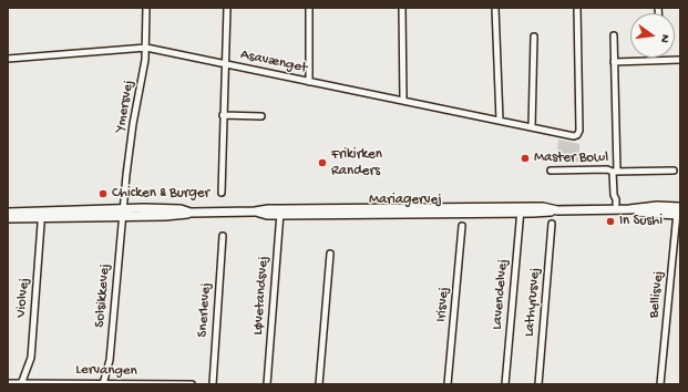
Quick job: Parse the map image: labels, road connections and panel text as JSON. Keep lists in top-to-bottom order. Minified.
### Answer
{"streets":{"street":["Asavænget","Ymersvej","Mariagervej","Lavendelvej","Bellisvej","Solsikkevej","Løvetandsvej","Violvej","Lathyrusvej","Irisvej","Snerlevej","Lervangen"]},"crossings":[["Asavænget","Ymersvej"],["Ymersvej","Mariagervej"],["Ymersvej","Solsikkevej"],["Mariagervej","Lavendelvej"],["Mariagervej","Bellisvej"],["Mariagervej","Solsikkevej"],["Mariagervej","Løvetandsvej"],["Mariagervej","Violvej"],["Solsikkevej","Lervangen"],["Violvej","Lervangen"]],"places":["Master Bowl","Frikirken Randers","Chicken & Burger","In Sushi"],"north":"right"}
